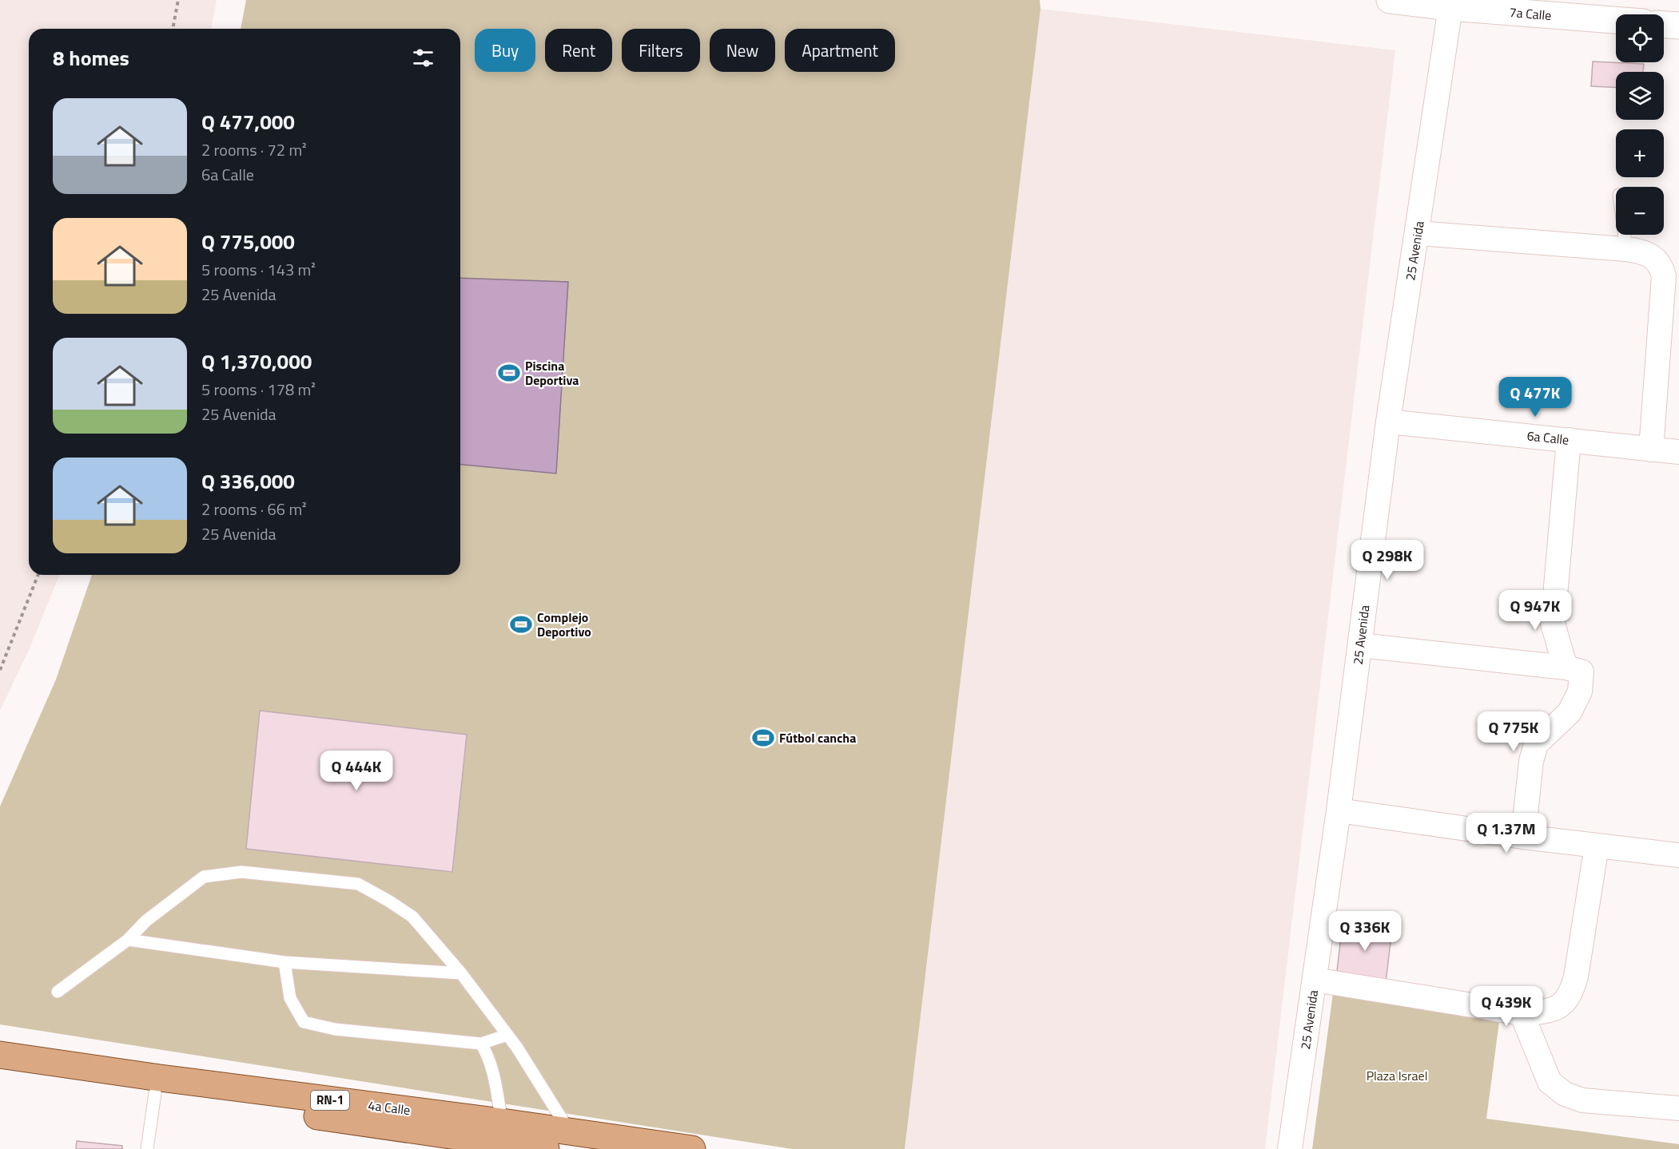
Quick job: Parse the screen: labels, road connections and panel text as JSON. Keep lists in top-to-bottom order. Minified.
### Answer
{"streets":{"main road":["7a Calle","RN-1","4a Calle"],"street":["25 Avenida","6a Calle"]},"crossings":[["7a Calle","25 Avenida"],["25 Avenida","6a Calle"]],"parks":["Plaza Israel"],"places":{"sports":["Piscina Deportiva","Complejo Deportivo","Fútbol cancha"]},"page":{"map_buttons":["+","−"],"chip":["Buy","Rent","Filters","New","Apartment"],"heading":"8 homes","list":[{"name":"Q 477,000","note":"2 rooms · 72 m² · 6a Calle"},{"name":"Q 775,000","note":"5 rooms · 143 m² · 25 Avenida"},{"name":"Q 1,370,000","note":"5 rooms · 178 m² · 25 Avenida"},{"name":"Q 336,000","note":"2 rooms · 66 m² · 25 Avenida"}],"price":["Q 477K","Q 298K","Q 947K","Q 775K","Q 444K","Q 1.37M","Q 336K","Q 439K"]}}
